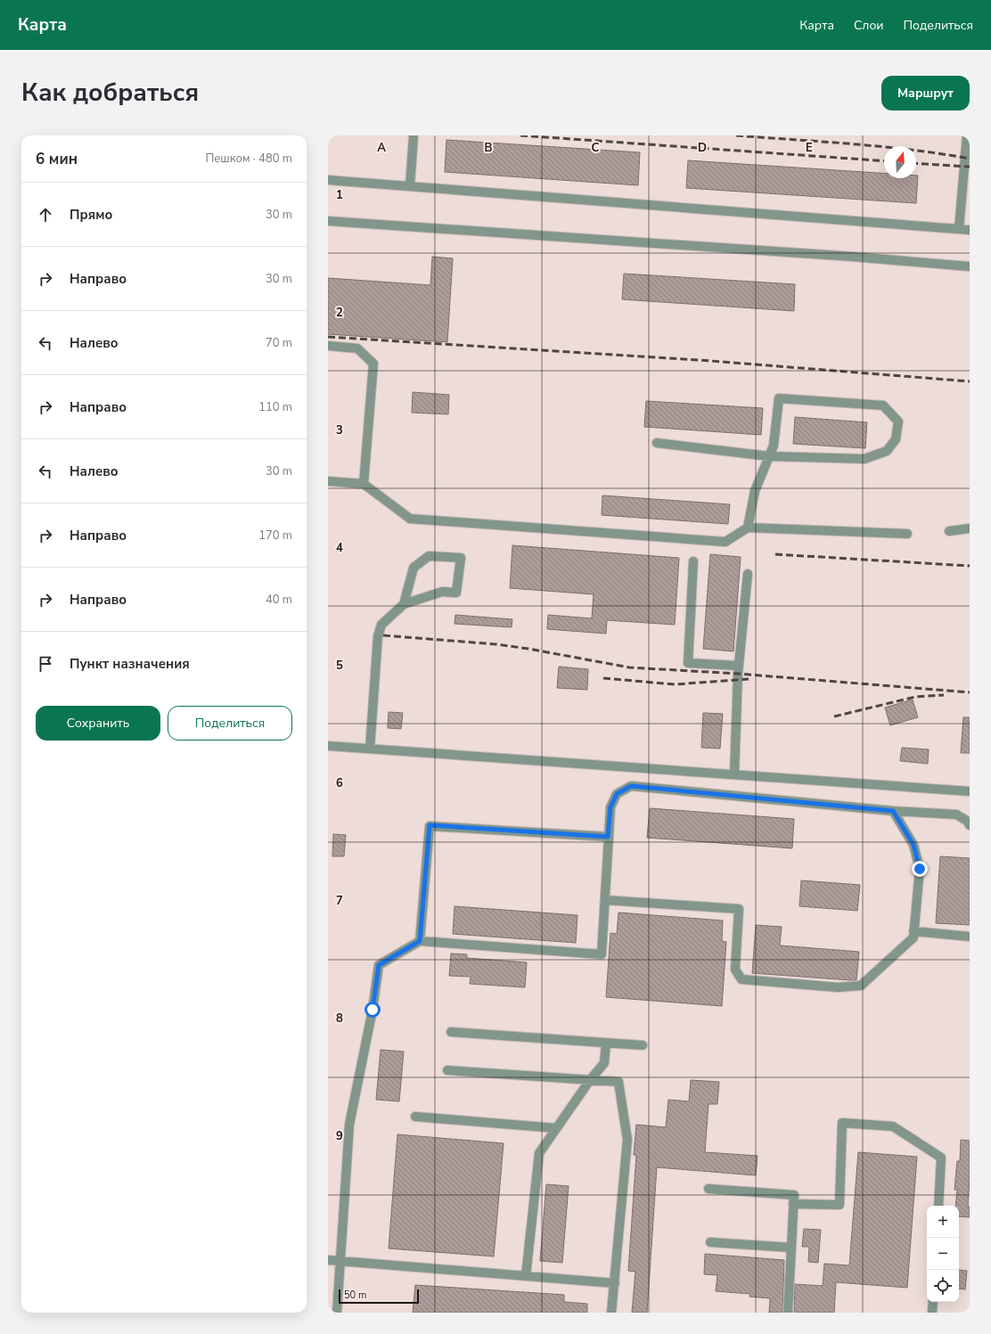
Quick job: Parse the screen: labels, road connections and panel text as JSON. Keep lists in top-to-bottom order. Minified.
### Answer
{"scale_bar":"50 m","north":"top","page":{"header":"Карта","nav":["Карта","Слои","Поделиться"],"title":"Как добраться","buttons":["Маршрут",["Сохранить","Поделиться"]],"heading":["6 мин","Пешком · 480 m"],"list":[["Прямо","30 m"],["Направо","30 m"],["Налево","70 m"],["Направо","110 m"],["Налево","30 m"],["Направо","170 m"],["Направо","40 m"],"Пункт назначения"],"map_buttons":["+","−"],"scale":"50 m"},"grid":{"columns":["A","B","C","D","E"],"rows":["1","2","3","4","5","6","7","8","9"]}}
